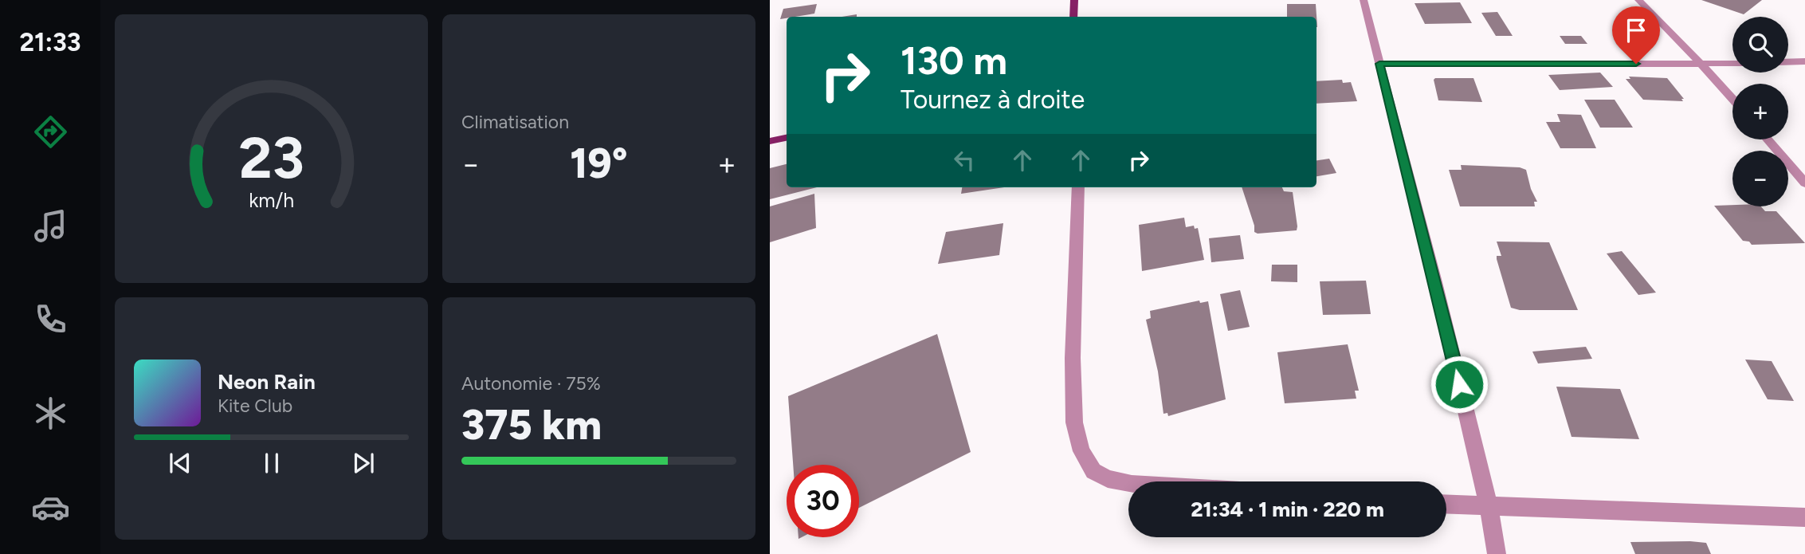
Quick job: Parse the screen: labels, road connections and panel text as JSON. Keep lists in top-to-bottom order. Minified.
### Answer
{"page":{"tabs":"21:33","tile":["Climatisation",["Autonomie · 75%","375 km"]],"map_buttons":["+","−"],"turn":["130 m","Tournez à droite"],"heat":["−","19°","+"],"song":["Neon Rain","Kite Club"],"limit":"30","trip":"21:34 · 1 min · 220 m","gauge":["23","km/h"]}}
